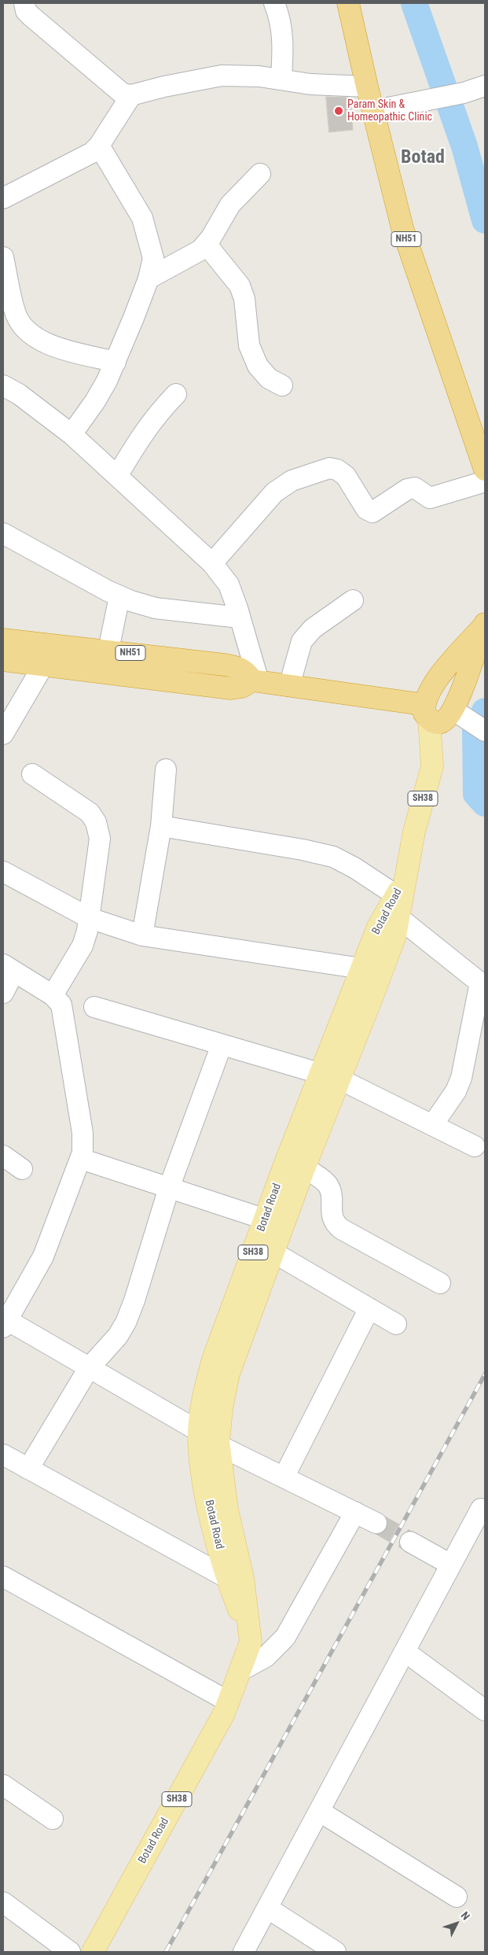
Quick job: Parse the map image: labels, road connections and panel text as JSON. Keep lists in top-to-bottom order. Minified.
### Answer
{"streets":{"highway":["NH51"],"main road":["SH38","Botad Road"]},"districts":["Botad"],"places":["Param Skin & Homeopathic Clinic"],"north":"top right"}
